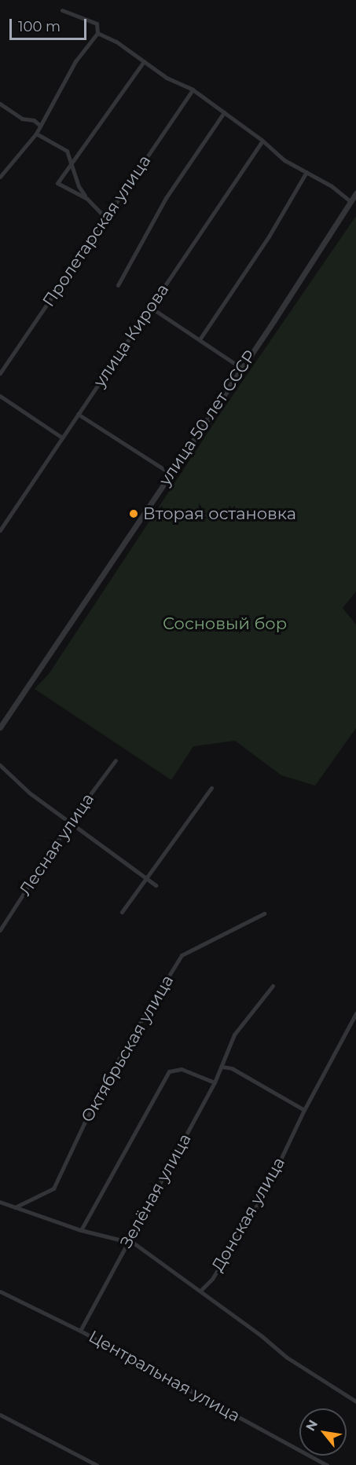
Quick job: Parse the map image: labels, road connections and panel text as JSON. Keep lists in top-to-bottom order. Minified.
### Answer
{"streets":{"street":["Пролетарская улица","улица Кирова","улица 50 лет СССР","Лесная улица","Октябрьская улица","Зелёная улица","Донская улица","Центральная улица"]},"crossings":[["Зелёная улица","Центральная улица"]],"parks":["Сосновый бор"],"places":["Вторая остановка"],"scale_bar":"100 m","north":"top left"}
